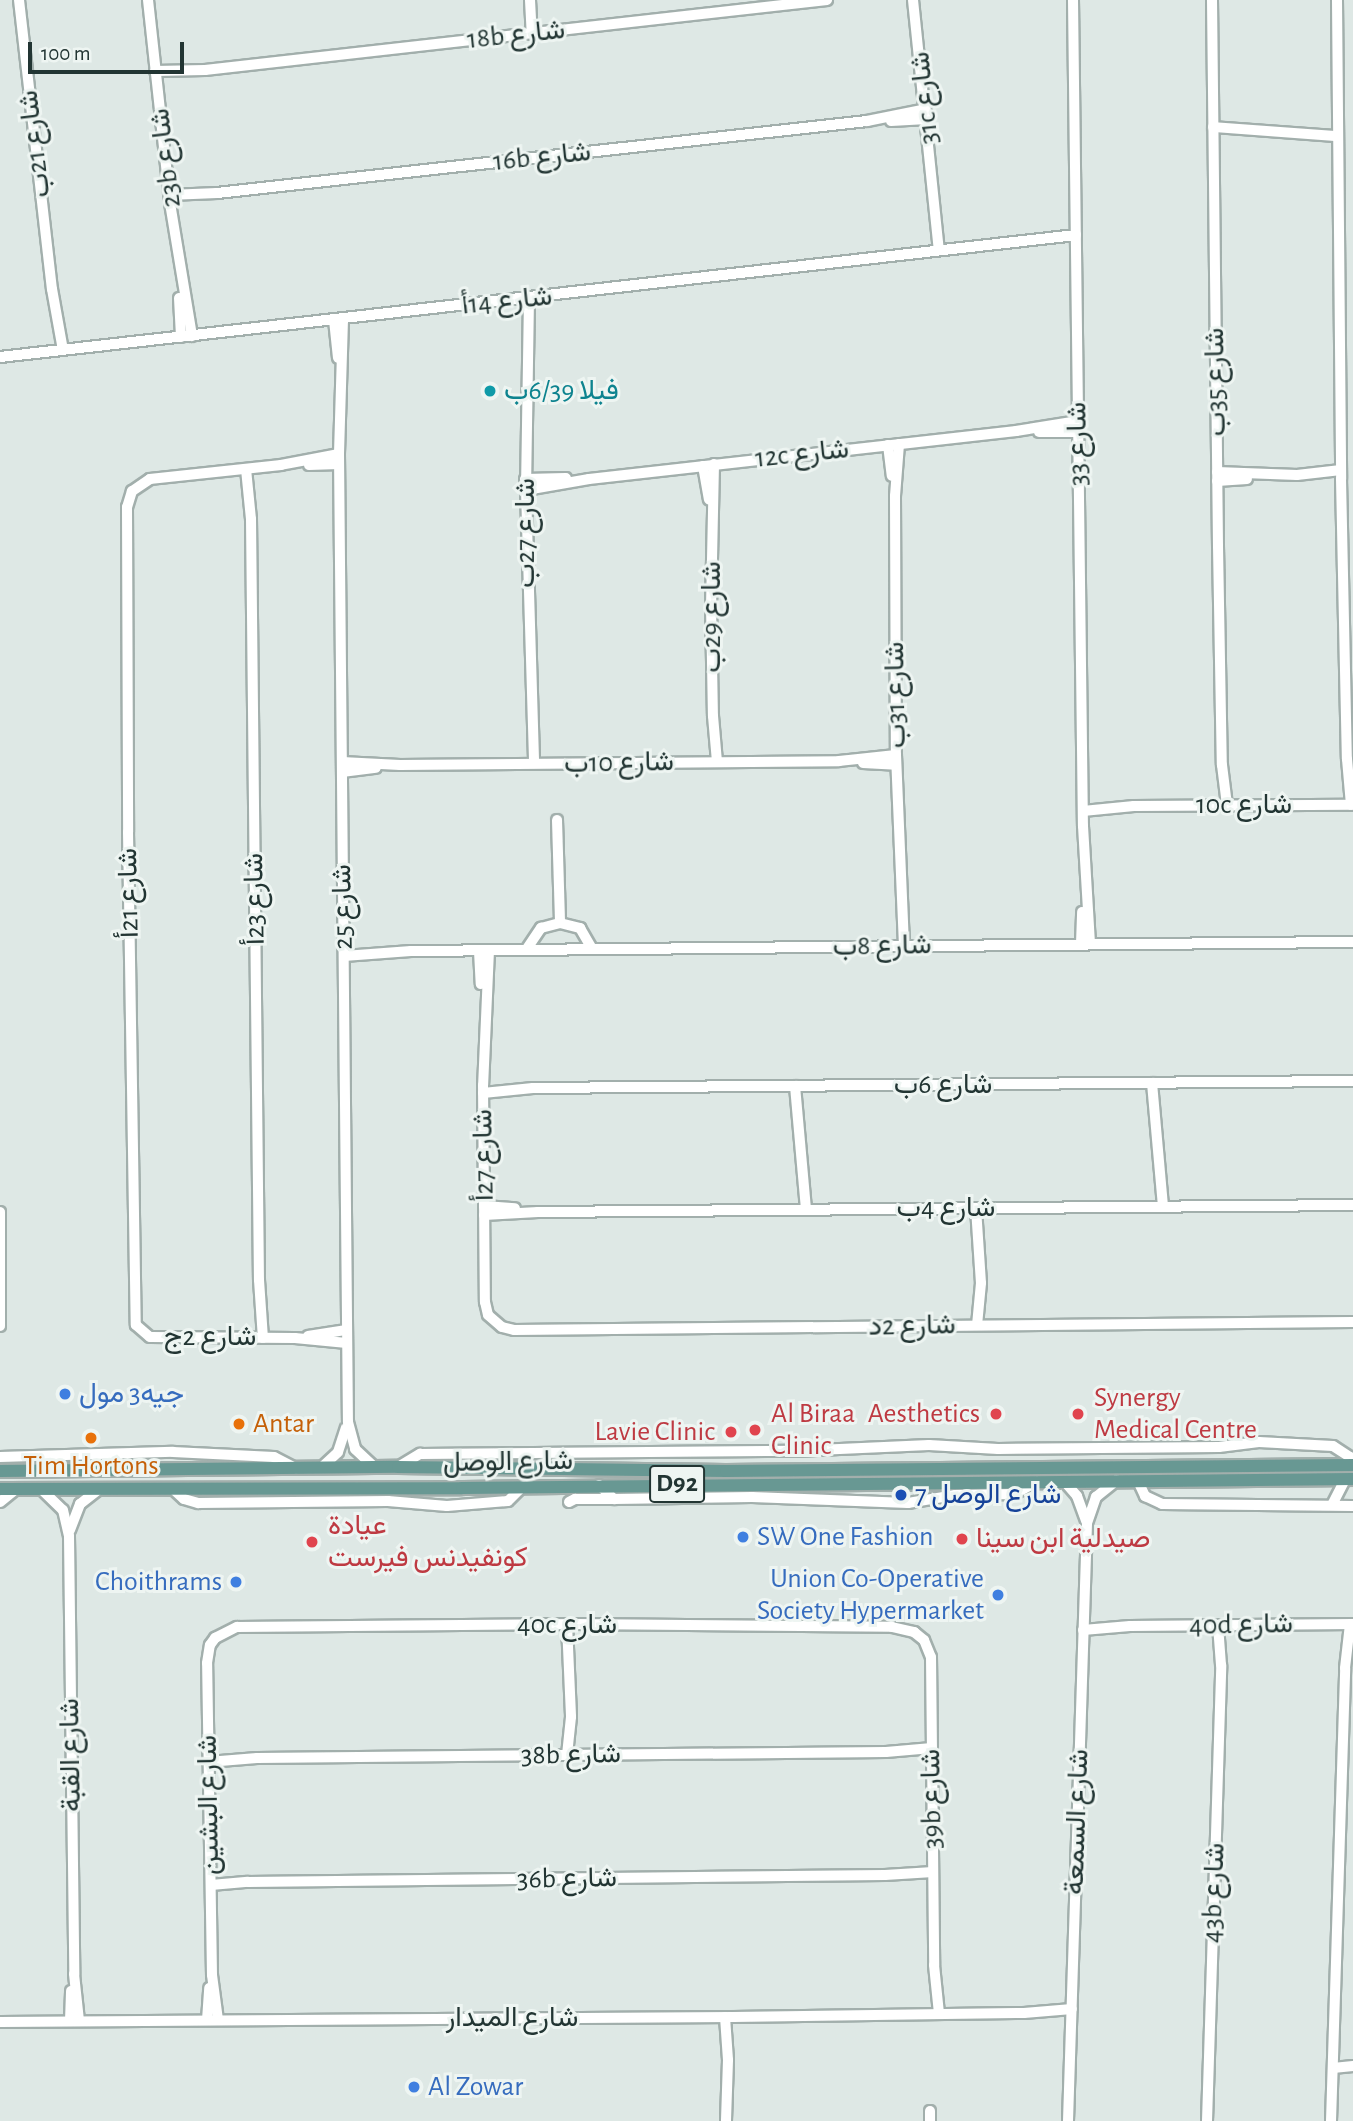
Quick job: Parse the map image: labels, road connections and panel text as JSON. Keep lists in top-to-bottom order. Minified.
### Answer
{"streets":{"main road":["شارع الوصل","D92"],"street":["18b شارع","31c شارع","شارع 21ب","16b شارع","23b شارع","شارع 14أ","شارع 35ب","شارع 33","12c شارع","شارع 27ب","شارع 29ب","شارع 31ب","شارع 10ب","10c شارع","شارع 21أ","شارع 23أ","شارع 25","شارع 8ب","شارع 6ب","شارع 27أ","شارع 4ب","شارع 2د","شارع 2ج","40c شارع","40d شارع","شارع القبة","38b شارع","39b شارع","شارع البشين","شارع السمعة","36b شارع","43b شارع","شارع الميدار"]},"crossings":[["18b شارع","23b شارع"],["31c شارع","16b شارع"],["31c شارع","شارع 14أ"],["شارع 21ب","شارع 14أ"],["16b شارع","23b شارع"],["23b شارع","شارع 14أ"],["شارع 14أ","شارع 33"],["شارع 14أ","شارع 27ب"],["شارع 14أ","شارع 25"],["شارع 35ب","10c شارع"],["شارع 33","12c شارع"],["شارع 33","10c شارع"],["شارع 33","شارع 8ب"],["12c شارع","شارع 27ب"],["12c شارع","شارع 29ب"],["12c شارع","شارع 31ب"],["شارع 27ب","شارع 10ب"],["شارع 29ب","شارع 10ب"],["شارع 31ب","شارع 10ب"],["شارع 31ب","شارع 8ب"],["شارع 10ب","شارع 25"],["شارع 21أ","شارع 23أ"],["شارع 21أ","شارع 2ج"],["شارع 23أ","شارع 2ج"],["شارع 25","شارع 8ب"],["شارع 25","شارع 2ج"],["شارع 25","شارع الوصل"],["شارع 8ب","شارع 27أ"],["شارع 6ب","شارع 27أ"],["شارع 27أ","شارع 4ب"],["شارع 27أ","شارع 2د"],["شارع الوصل","شارع القبة"],["شارع الوصل","شارع السمعة"],["40c شارع","39b شارع"],["40c شارع","شارع البشين"],["40d شارع","شارع السمعة"],["40d شارع","43b شارع"],["شارع القبة","شارع الميدار"],["38b شارع","39b شارع"],["38b شارع","شارع البشين"],["39b شارع","36b شارع"],["39b شارع","شارع الميدار"],["شارع البشين","36b شارع"],["شارع البشين","شارع الميدار"],["شارع السمعة","شارع الميدار"]],"places":["فيلا 6/39ب","جيه3 مول","Aesthetics","Synergy Medical Centre","Antar","Al Biraa Clinic","Lavie Clinic","Tim Hortons","شارع الوصل 7","SW One Fashion","صيدلية ابن سينا","عيادة كونفيدنس فيرست","Choithrams","Union Co-Operative Society Hypermarket","Al Zowar"],"scale_bar":"100 m"}
